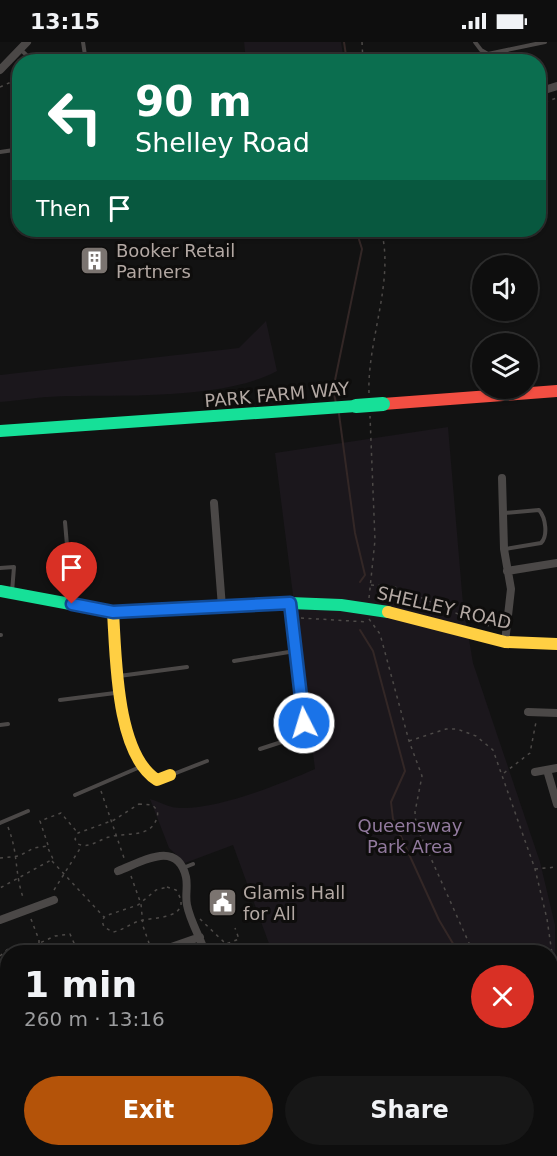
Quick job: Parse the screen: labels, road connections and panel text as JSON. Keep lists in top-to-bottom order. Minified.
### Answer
{"streets":{"main road":["PARK FARM WAY","SHELLEY ROAD"]},"parks":["Queensway Park Area"],"places":{"building":["Booker Retail Partners"],"public building":["Glamis Hall for All"]},"page":{"status":"13:15","turn":["90 m","Shelley Road"],"then":"Then","heading":["1 min","260 m · 13:16"],"buttons":["Exit","Share"]}}
